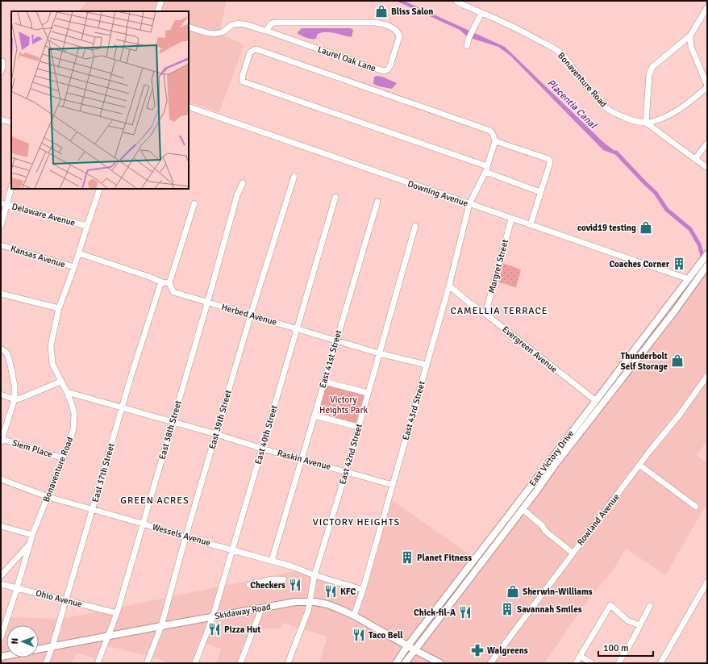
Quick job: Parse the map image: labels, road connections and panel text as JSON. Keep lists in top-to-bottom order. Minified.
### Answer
{"streets":{"main road":["East Victory Drive","Skidaway Road"],"street":["Laurel Oak Lane","Bonaventure Road","Downing Avenue","Delaware Avenue","Kansas Avenue","Margret Street","Herbed Avenue","Evergreen Avenue","East 41st Street","East 43rd Street","East 39th Street","East 38th Street","East 40th Street","Siem Place","East 42nd Street","Raskin Avenue","East 37th Street","Rowland Avenue","Wessels Avenue","Ohio Avenue"]},"crossings":[["Bonaventure Road","Delaware Avenue"],["Bonaventure Road","Kansas Avenue"],["Bonaventure Road","Siem Place"],["Bonaventure Road","Raskin Avenue"],["Bonaventure Road","Wessels Avenue"],["Downing Avenue","Margret Street"],["Downing Avenue","East 43rd Street"],["Downing Avenue","East Victory Drive"],["Margret Street","Evergreen Avenue"],["Herbed Avenue","East 41st Street"],["Herbed Avenue","East 43rd Street"],["Herbed Avenue","East 39th Street"],["Herbed Avenue","East 38th Street"],["Herbed Avenue","East 40th Street"],["Herbed Avenue","East 42nd Street"],["Evergreen Avenue","East 43rd Street"],["Evergreen Avenue","East Victory Drive"],["East 41st Street","Raskin Avenue"],["East 41st Street","Wessels Avenue"],["East 43rd Street","Raskin Avenue"],["East 43rd Street","Wessels Avenue"],["East 43rd Street","Skidaway Road"],["East 39th Street","Raskin Avenue"],["East 39th Street","Wessels Avenue"],["East 39th Street","Skidaway Road"],["East 38th Street","Raskin Avenue"],["East 38th Street","Wessels Avenue"],["East 38th Street","Ohio Avenue"],["East 38th Street","Skidaway Road"],["East 40th Street","Raskin Avenue"],["East 40th Street","Wessels Avenue"],["East 40th Street","Skidaway Road"],["East 42nd Street","Raskin Avenue"],["East 42nd Street","Wessels Avenue"],["East 42nd Street","Skidaway Road"],["East Victory Drive","Skidaway Road"],["Raskin Avenue","East 37th Street"],["East 37th Street","Wessels Avenue"],["East 37th Street","Ohio Avenue"],["East 37th Street","Skidaway Road"]],"districts":["CAMELLIA TERRACE","GREEN ACRES","VICTORY HEIGHTS"],"water":["Placentia Canal"],"parks":["Victory Heights Park"],"places":{"shop":["Bliss Salon","covid19 testing","Thunderbolt Self Storage","Sherwin-Williams"],"building":["Coaches Corner","Planet Fitness","Savannah Smiles"],"restaurant":["Checkers","KFC","Chick-fil-A","Pizza Hut","Taco Bell"],"pharmacy":["Walgreens"]},"scale_bar":"100 m","north":"left"}
